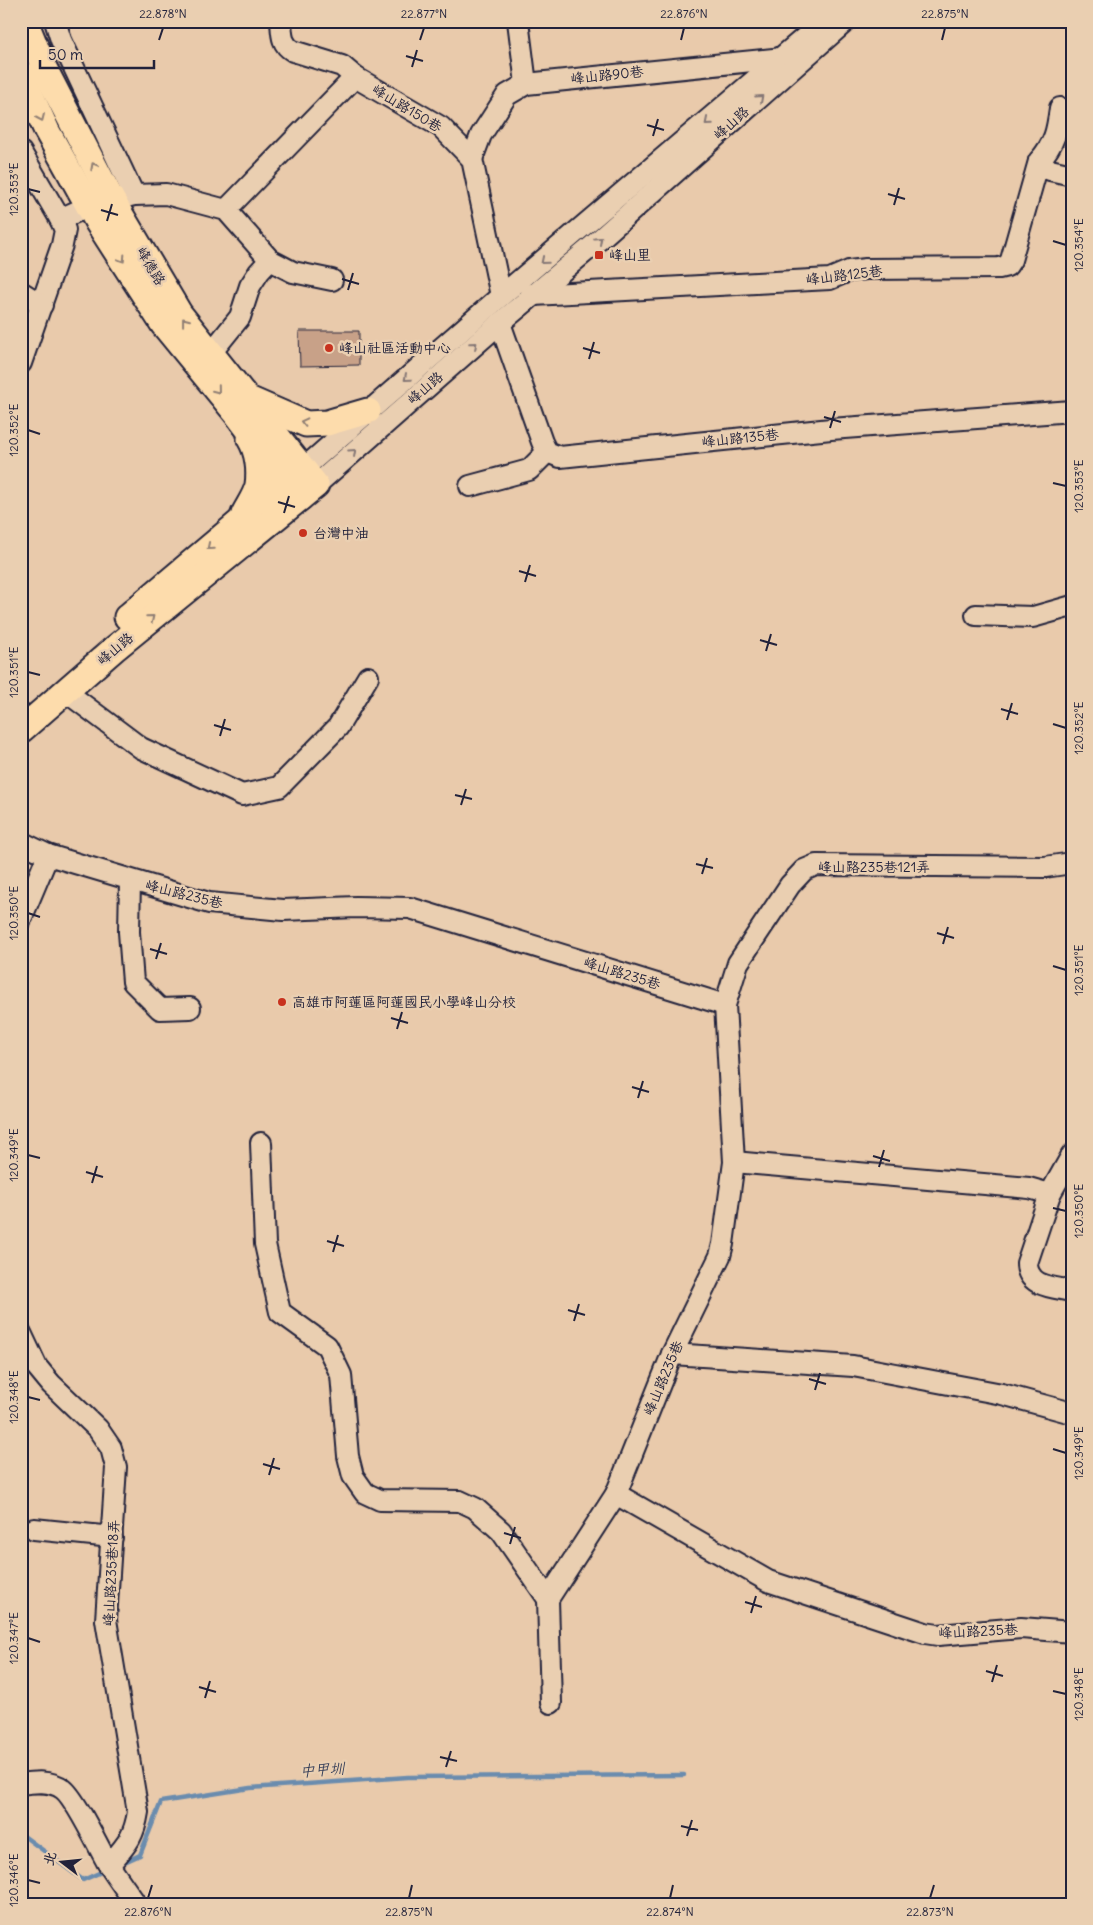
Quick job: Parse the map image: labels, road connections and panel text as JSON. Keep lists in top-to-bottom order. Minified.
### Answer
{"streets":{"main road":["峰山路","峰德路"],"street":["峰山路90巷","峰山路150巷","峰山路125巷","峰山路135巷","峰山路235巷121弄","峰山路235巷","峰山路235巷18弄"]},"crossings":[["峰山路90巷","峰山路150巷"],["峰山路90巷","峰山路"],["峰山路","峰德路"],["峰山路","峰山路125巷"],["峰山路235巷121弄","峰山路235巷"]],"water":["中甲圳"],"places":{"transit":["峰山里"],"other":["峰山社區活動中心","台灣中油","高雄市阿蓮區阿蓮國民小學峰山分校"]},"scale_bar":"50 m","north":"left","coordinates":["22.878°N","22.877°N","22.876°N","22.875°N","120.353°E","120.354°E","120.352°E","120.351°E","120.350°E","120.349°E","120.348°E","120.347°E","120.346°E","22.874°N","22.873°N"]}
